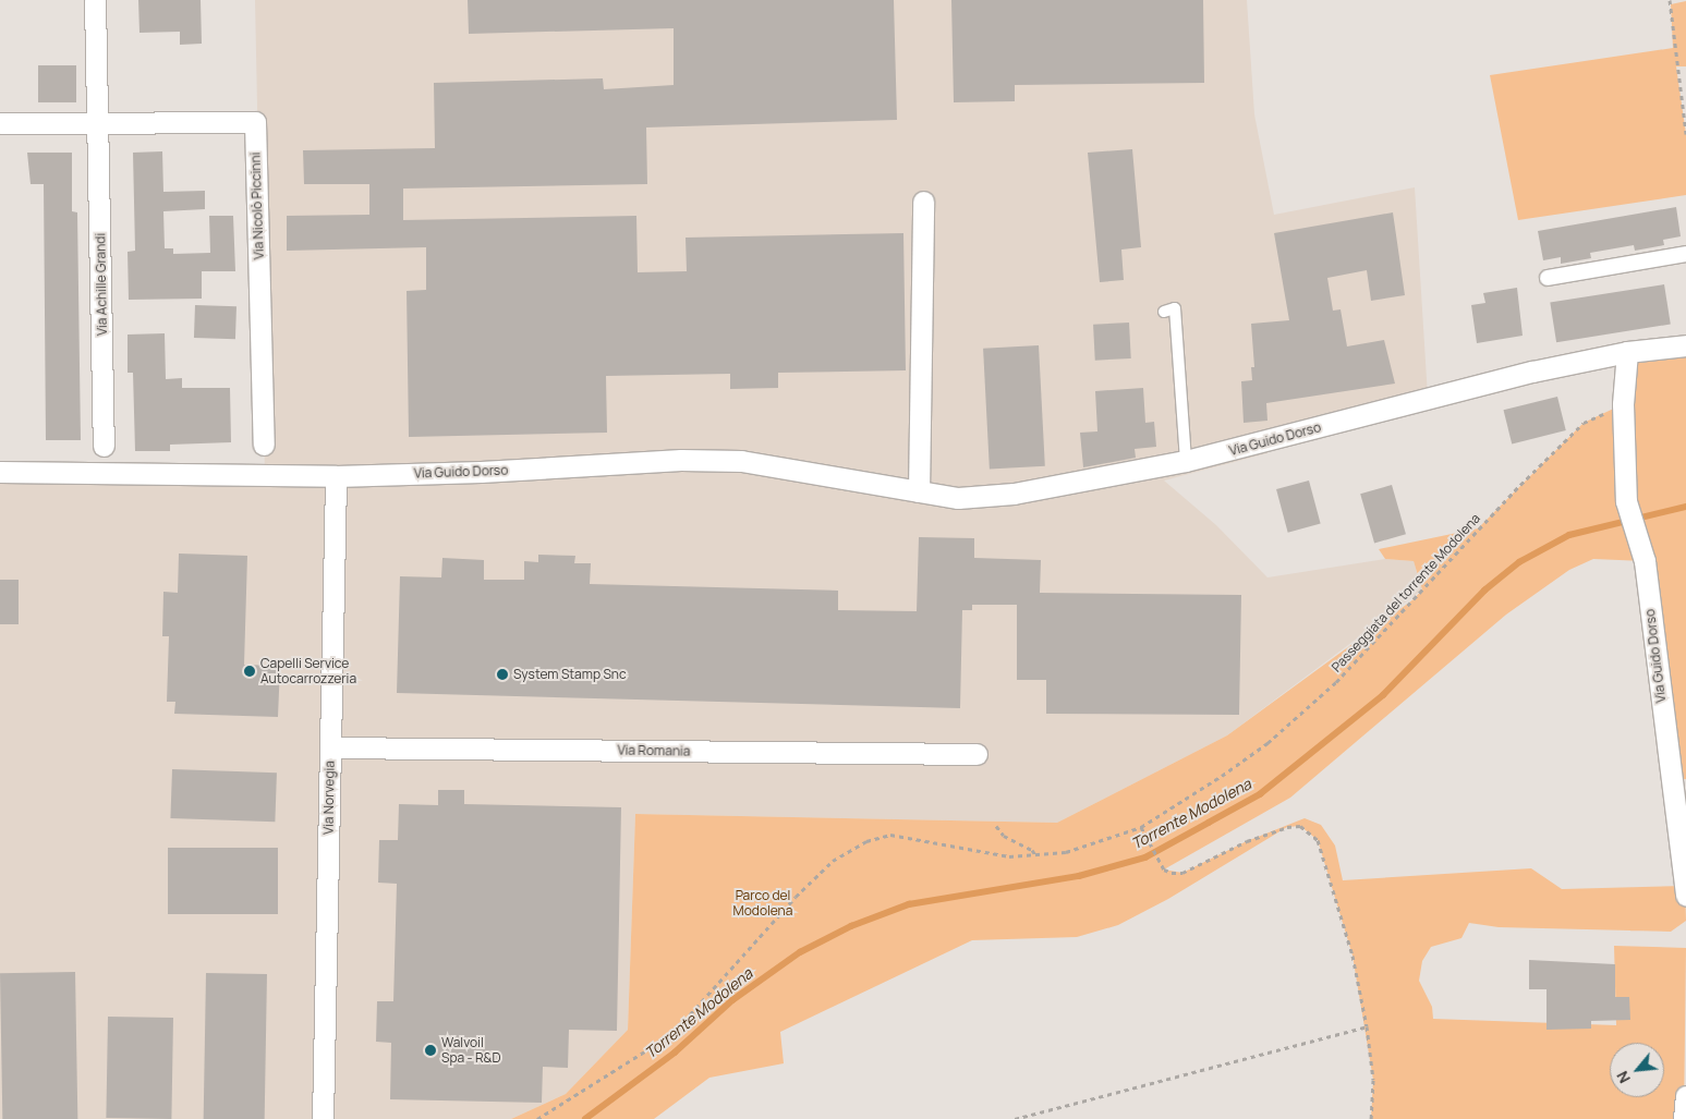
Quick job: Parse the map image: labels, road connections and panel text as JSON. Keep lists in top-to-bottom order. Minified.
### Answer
{"streets":{"street":["Via Nicolò Piccinni","Via Achille Grandi","Via Guido Dorso","Via Romania","Via Norvegia"],"path":["Passeggiata del torrente Modolena"]},"crossings":[["Via Nicolò Piccinni","Via Achille Grandi"],["Via Guido Dorso","Passeggiata del torrente Modolena"],["Via Guido Dorso","Via Norvegia"],["Via Romania","Via Norvegia"]],"water":["Torrente Modolena"],"parks":["Parco del Modolena"],"places":["Capelli Service Autocarrozzeria","System Stamp Snc","Walvoil Spa - R&D"],"north":"bottom left"}
